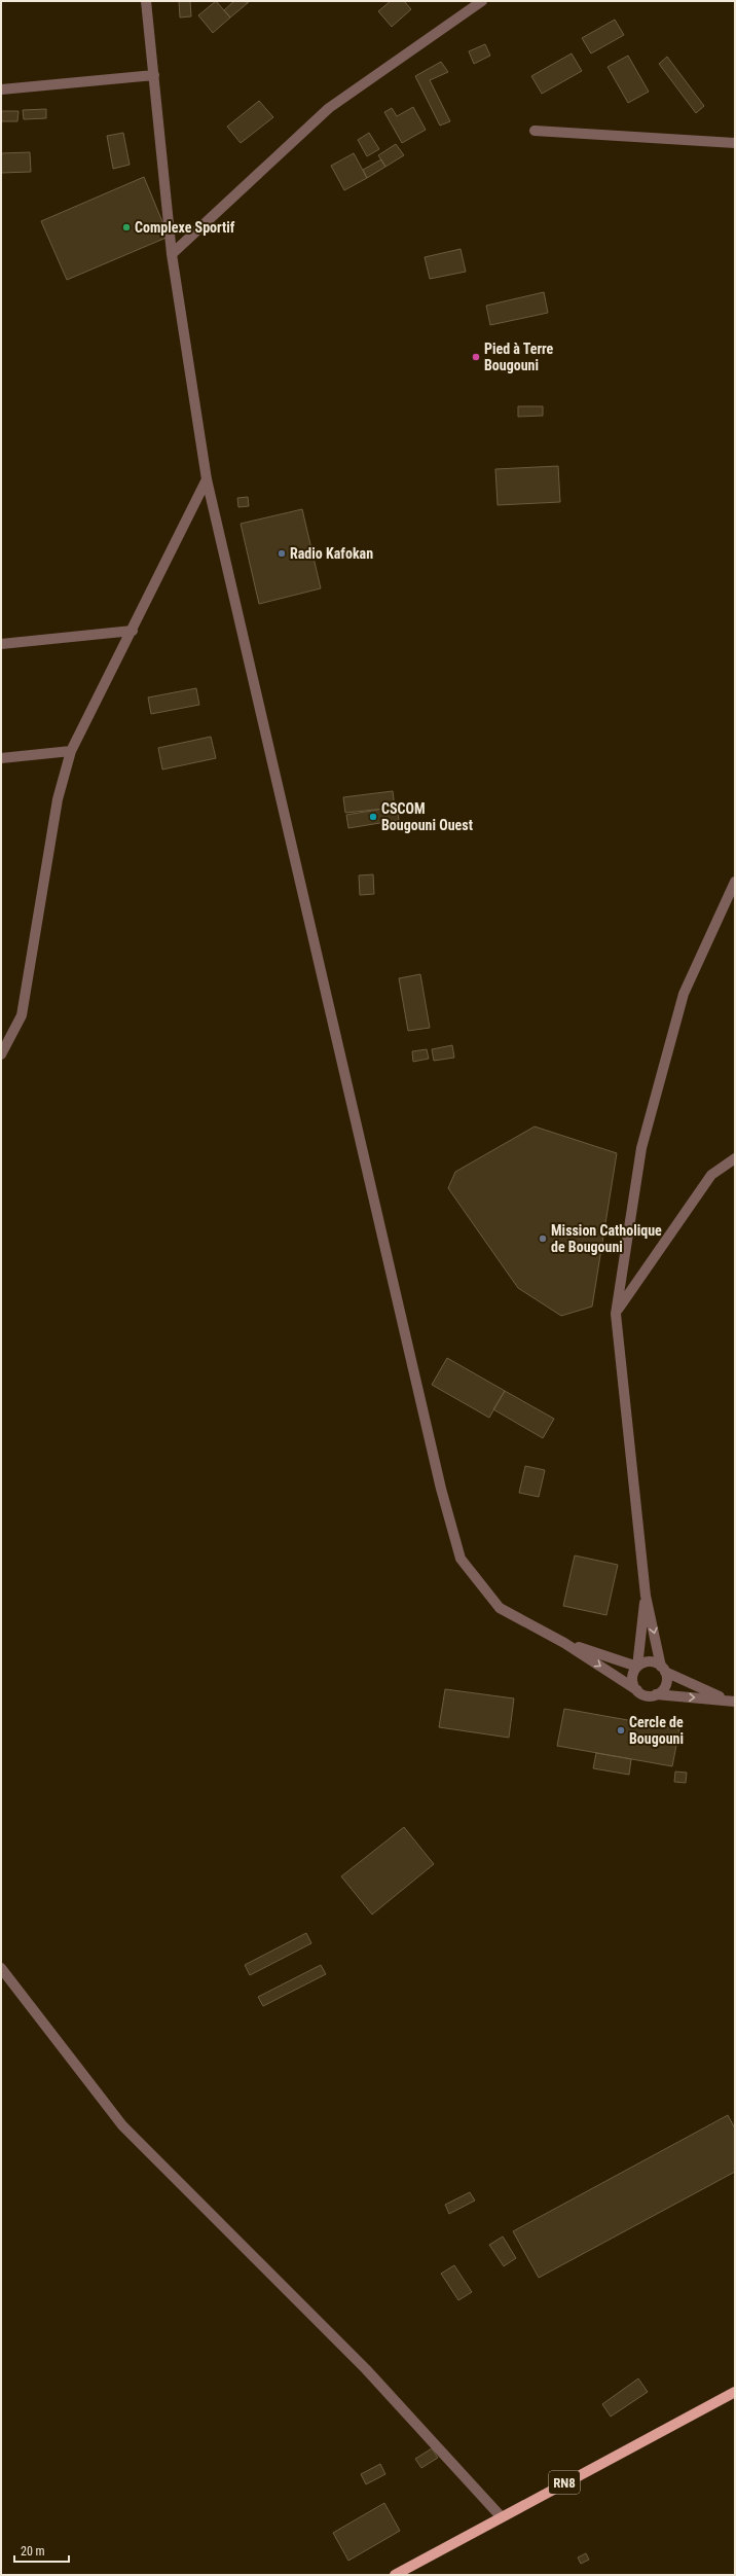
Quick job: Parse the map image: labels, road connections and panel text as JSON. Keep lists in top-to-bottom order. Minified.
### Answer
{"streets":{"main road":["RN8"]},"places":["Complexe Sportif","Pied à Terre Bougouni","Radio Kafokan","CSCOM Bougouni Ouest","Mission Catholique de Bougouni","Cercle de Bougouni"],"scale_bar":"20 m"}
